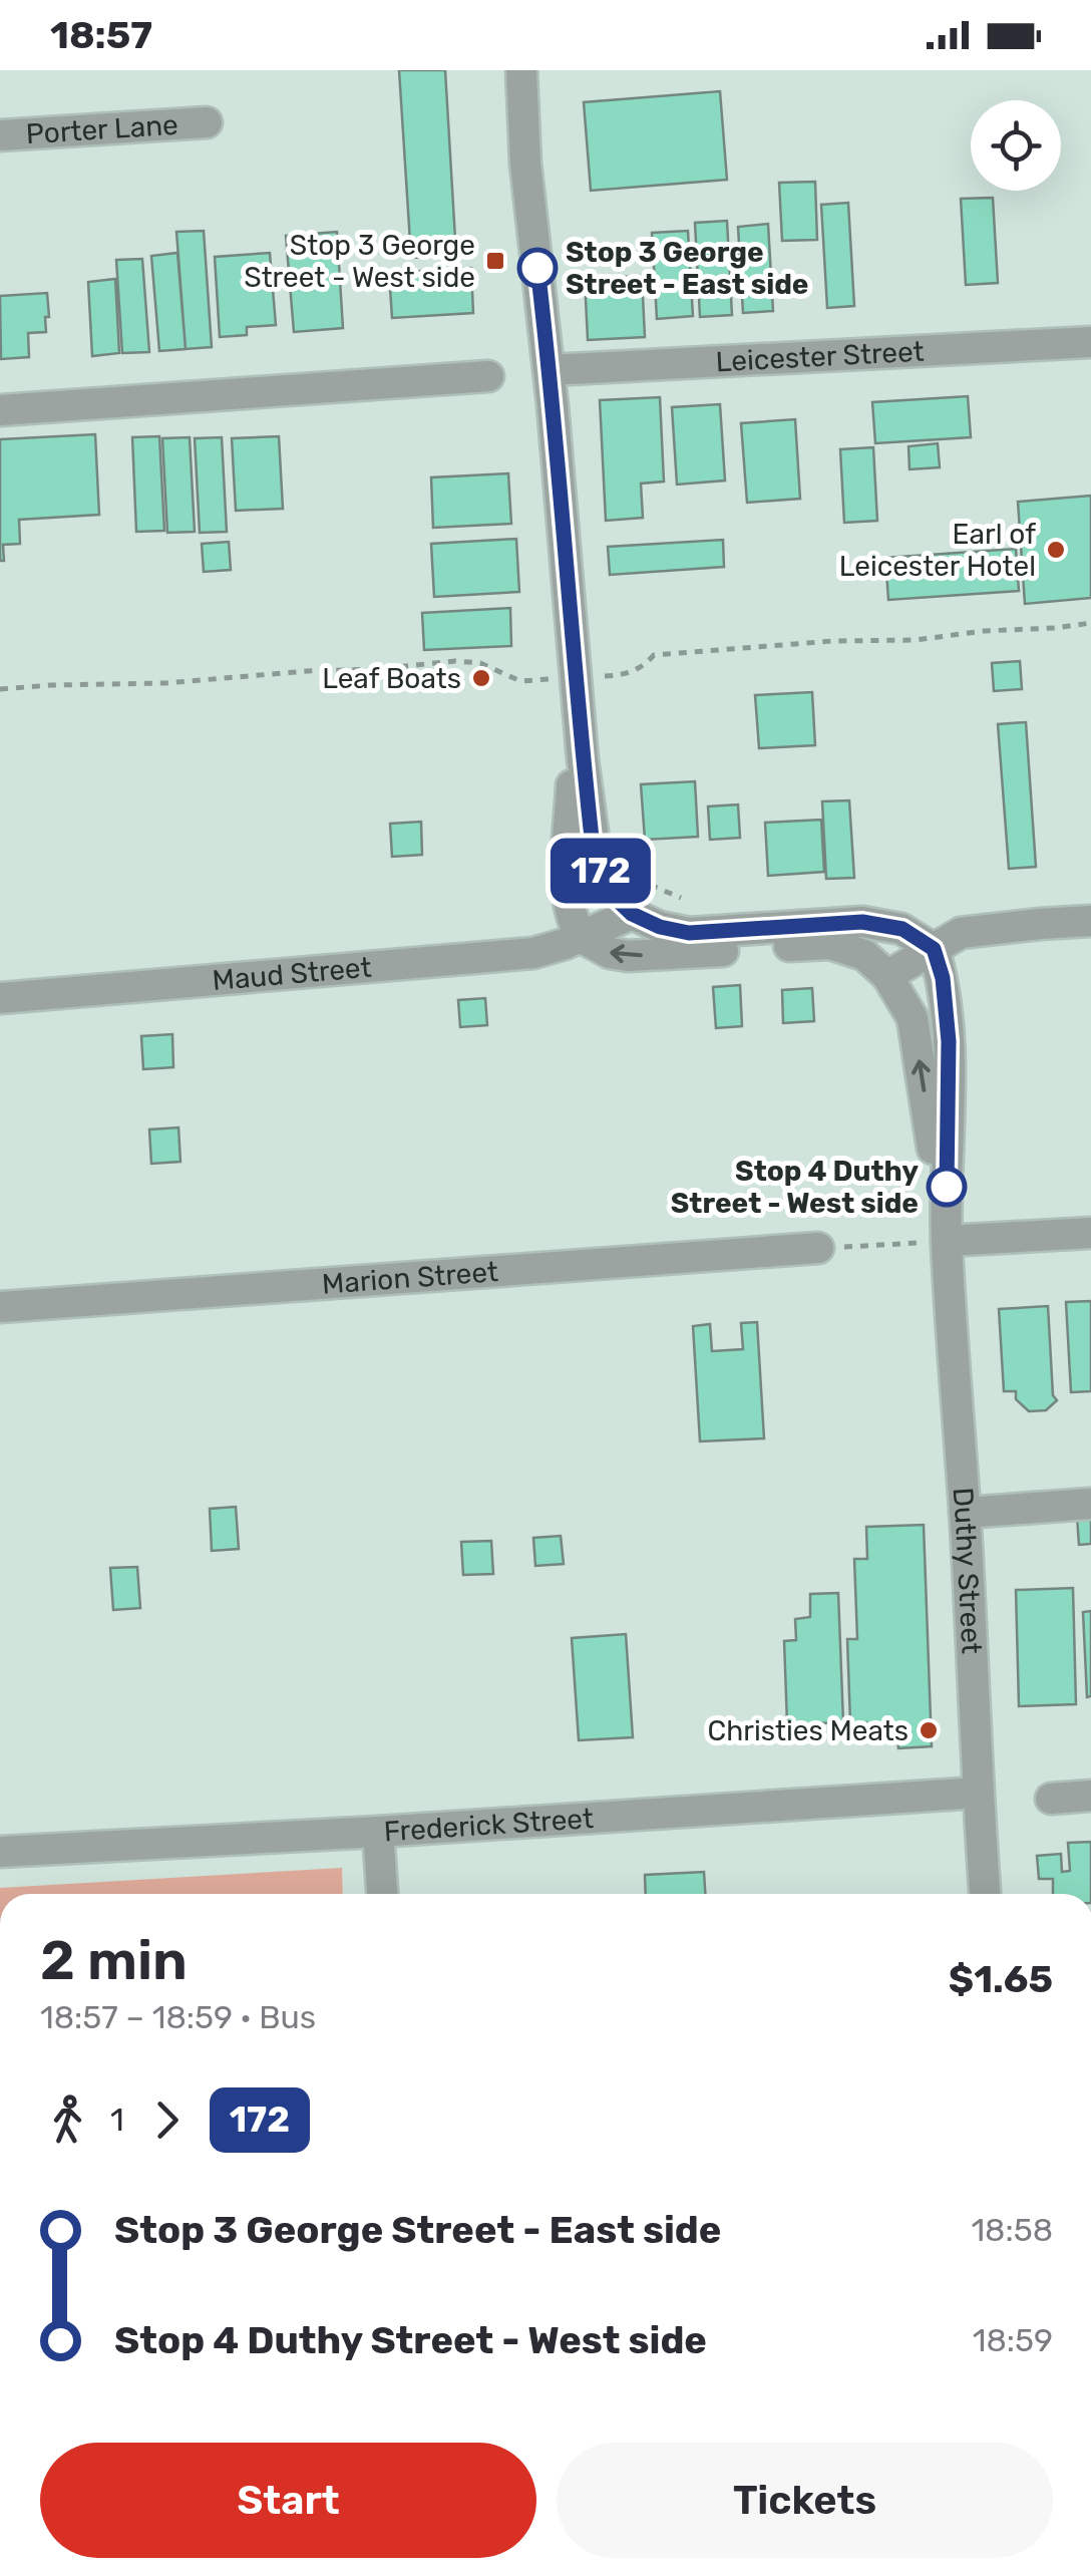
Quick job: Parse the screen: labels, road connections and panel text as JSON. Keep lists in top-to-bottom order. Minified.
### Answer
{"streets":{"street":["Porter Lane","Leicester Street","Maud Street","Marion Street","Duthy Street","Frederick Street"]},"crossings":[["Duthy Street","Frederick Street"]],"places":{"transit":["Stop 3 George Street - West side"],"other":["Stop 3 George Street - East side","Earl of Leicester Hotel","Leaf Boats","Stop 4 Duthy Street - West side","Christies Meats"]},"lines":["bus line 172"],"page":{"status":"18:57","on_map":"172","heading":["2 min","18:57 – 18:59 · Bus","$1.65"],"legs":["1","172"],"list":[{"name":"Stop 3 George Street - East side","value":"18:58"},{"name":"Stop 4 Duthy Street - West side","value":"18:59"}],"buttons":["Start","Tickets"]}}
